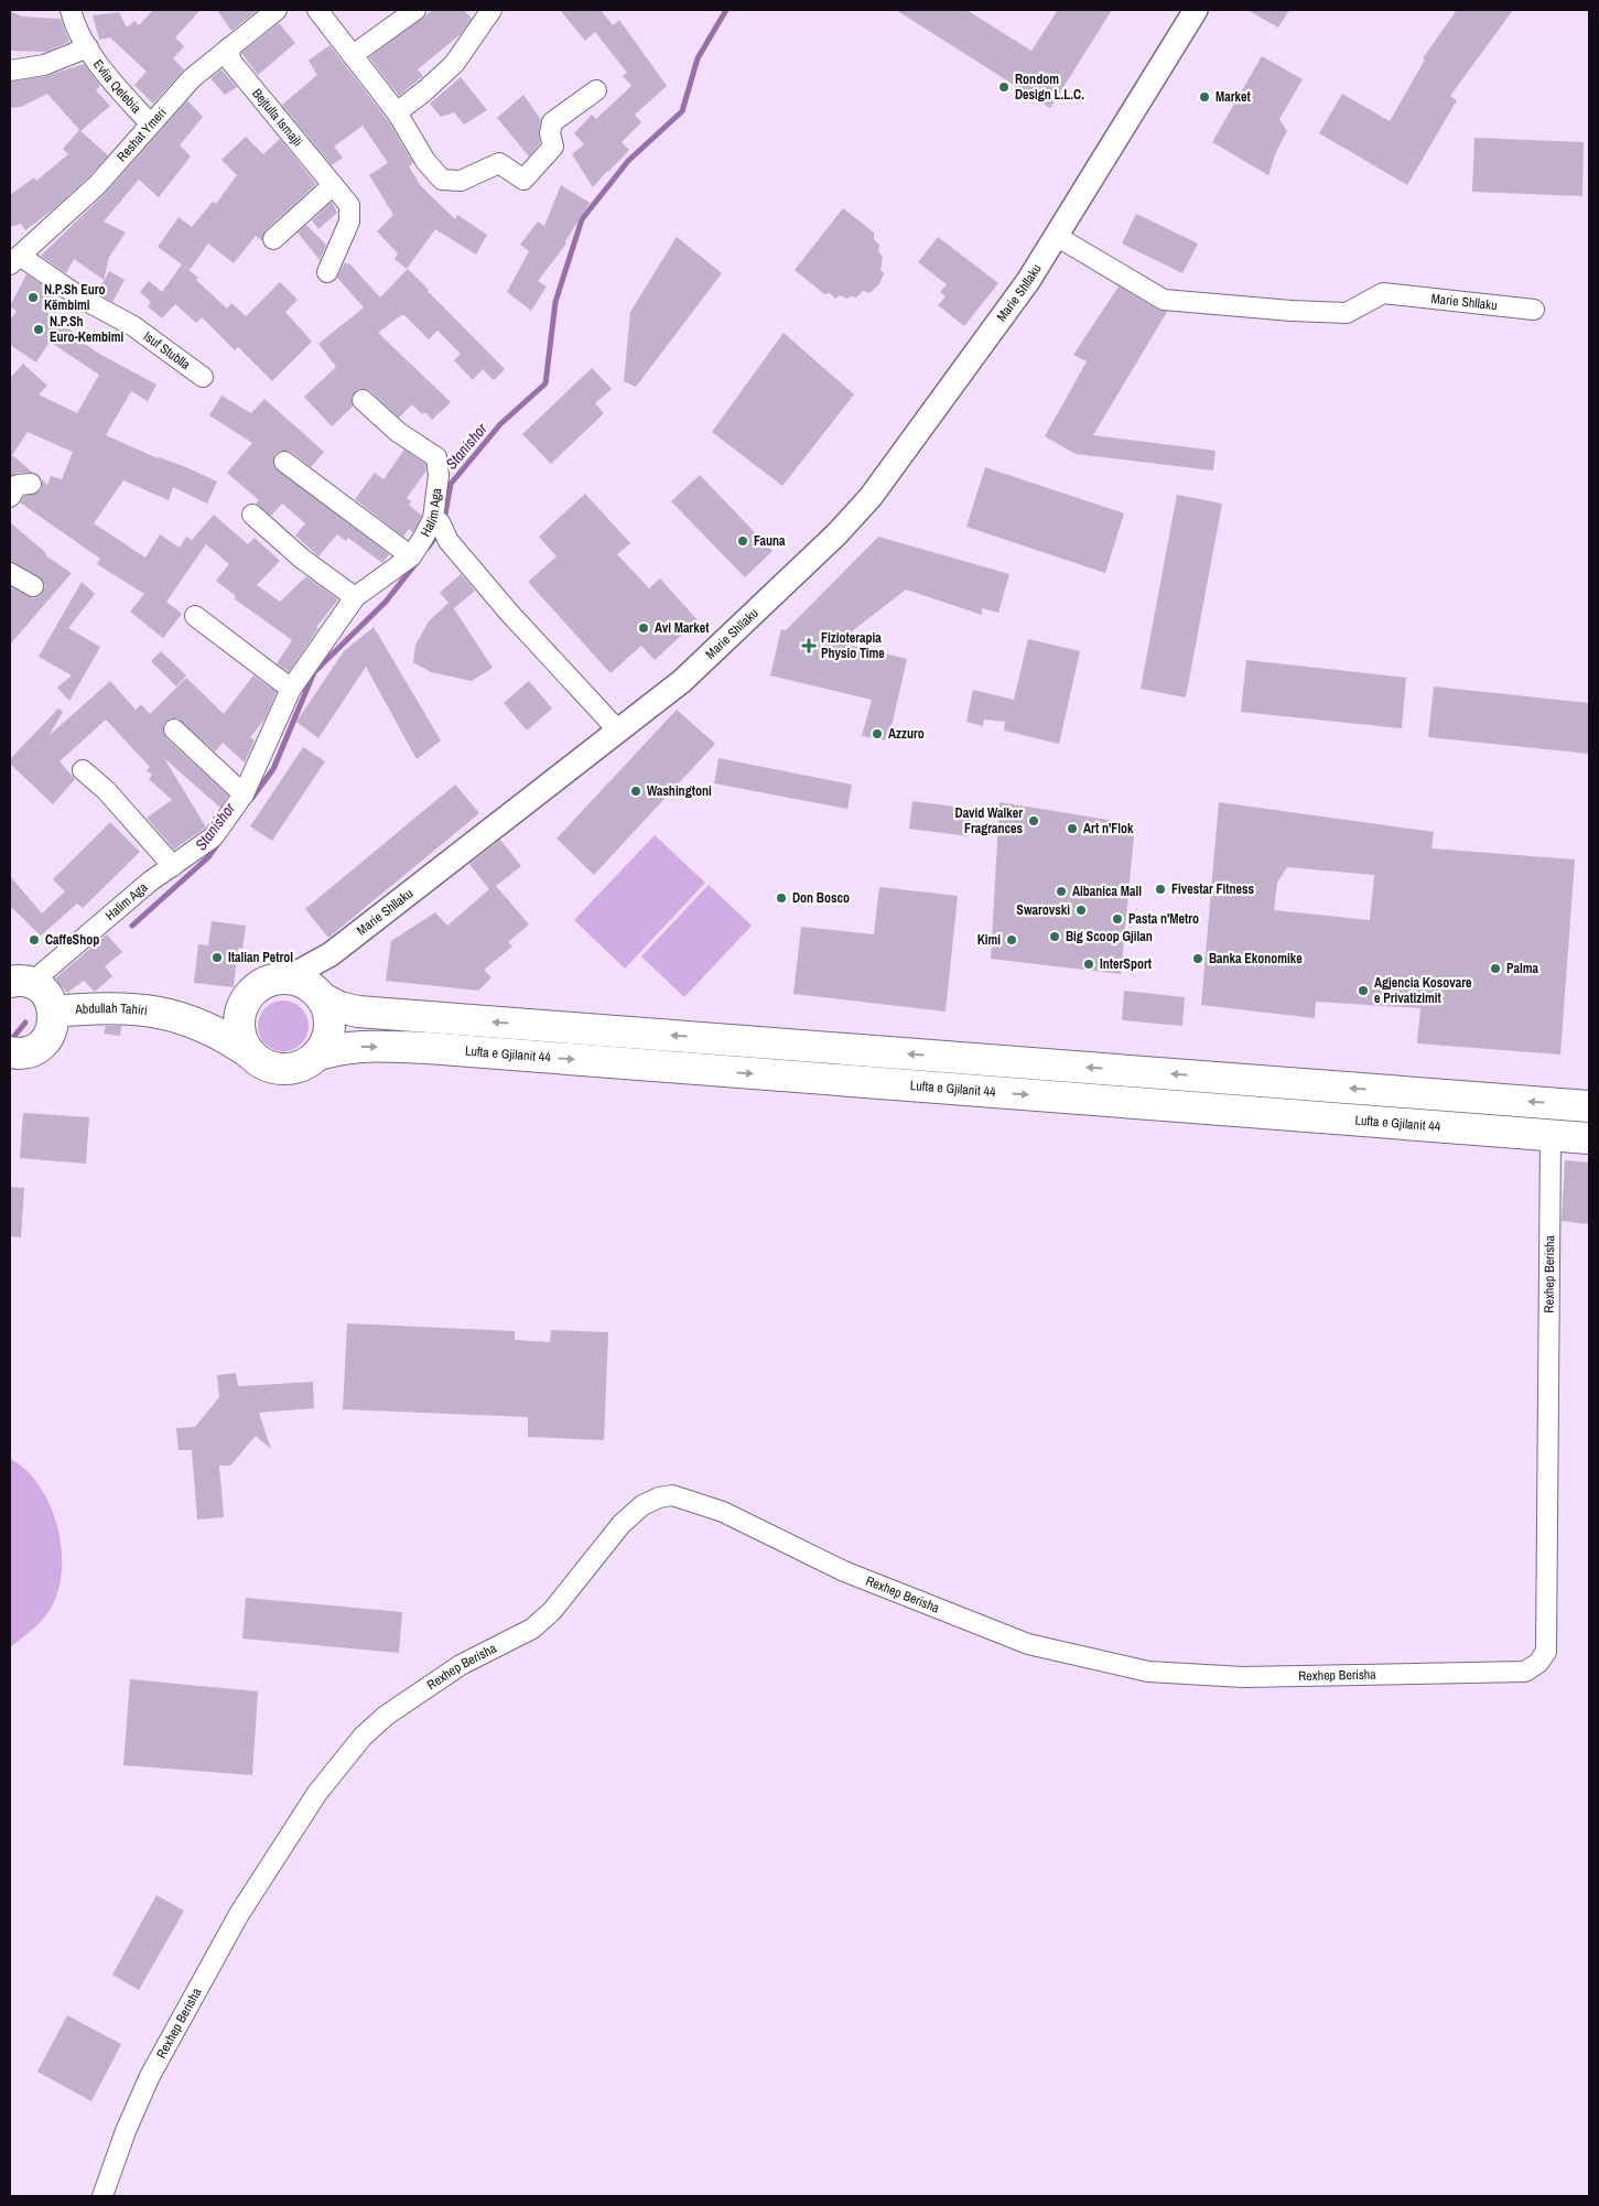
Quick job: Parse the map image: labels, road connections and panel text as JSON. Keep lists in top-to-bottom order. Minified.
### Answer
{"streets":{"main road":["Abdullah Tahiri","Lufta e Gjilanit 44"],"street":["Evlia Qelebia","Bejtulla Ismajli","Reshat Ymeri","Marie Shllaku","Isuf Stublla","Halim Aga","Rexhep Berisha"]},"crossings":[["Evlia Qelebia","Reshat Ymeri"],["Bejtulla Ismajli","Reshat Ymeri"],["Reshat Ymeri","Isuf Stublla"],["Marie Shllaku","Abdullah Tahiri"],["Marie Shllaku","Lufta e Gjilanit 44"],["Abdullah Tahiri","Lufta e Gjilanit 44"],["Lufta e Gjilanit 44","Rexhep Berisha"]],"water":["Stanishor"],"places":{"other":["Rondom Design L.L.C.","Market","N.P.Sh Euro Këmbimi","N.P.Sh Euro-Kembimi","Fauna","Avi Market","Azzuro","Washingtoni","David Walker Fragrances","Art n'Flok","Fivestar Fitness","Albanica Mall","Don Bosco","Swarovski","Pasta n'Metro","Big Scoop Gjilan","CaffeShop","Kimi","Italian Petrol","Banka Ekonomike","InterSport","Palma","Agjencia Kosovare e Privatizimit"],"health":["Fizioterapia Physio Time"]}}
